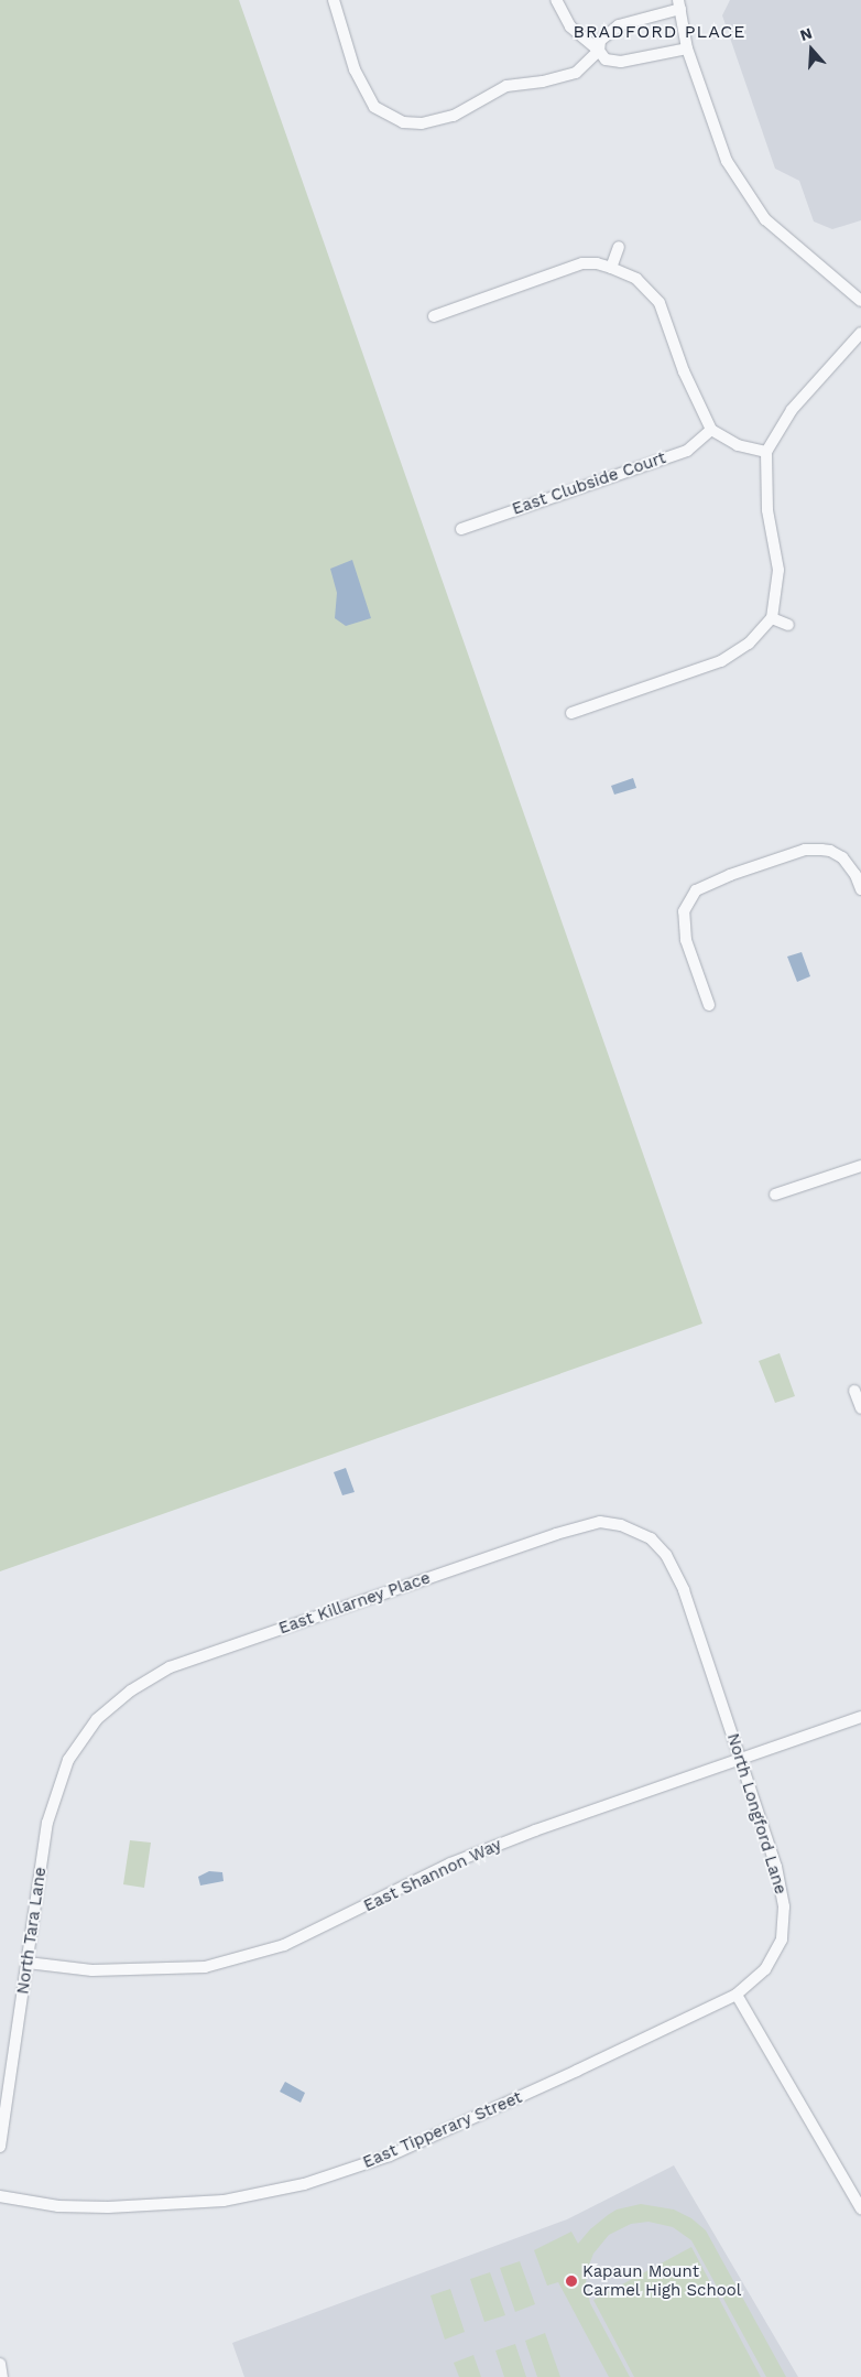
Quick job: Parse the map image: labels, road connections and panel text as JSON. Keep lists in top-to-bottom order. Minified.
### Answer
{"streets":{"street":["East Clubside Court","East Killarney Place","North Longford Lane","East Shannon Way","North Tara Lane","East Tipperary Street"]},"crossings":[["East Killarney Place","North Longford Lane"],["East Killarney Place","North Tara Lane"],["North Longford Lane","East Shannon Way"],["North Longford Lane","East Tipperary Street"],["East Shannon Way","North Tara Lane"]],"districts":["BRADFORD PLACE"],"places":["Kapaun Mount Carmel High School"],"north":"top"}
